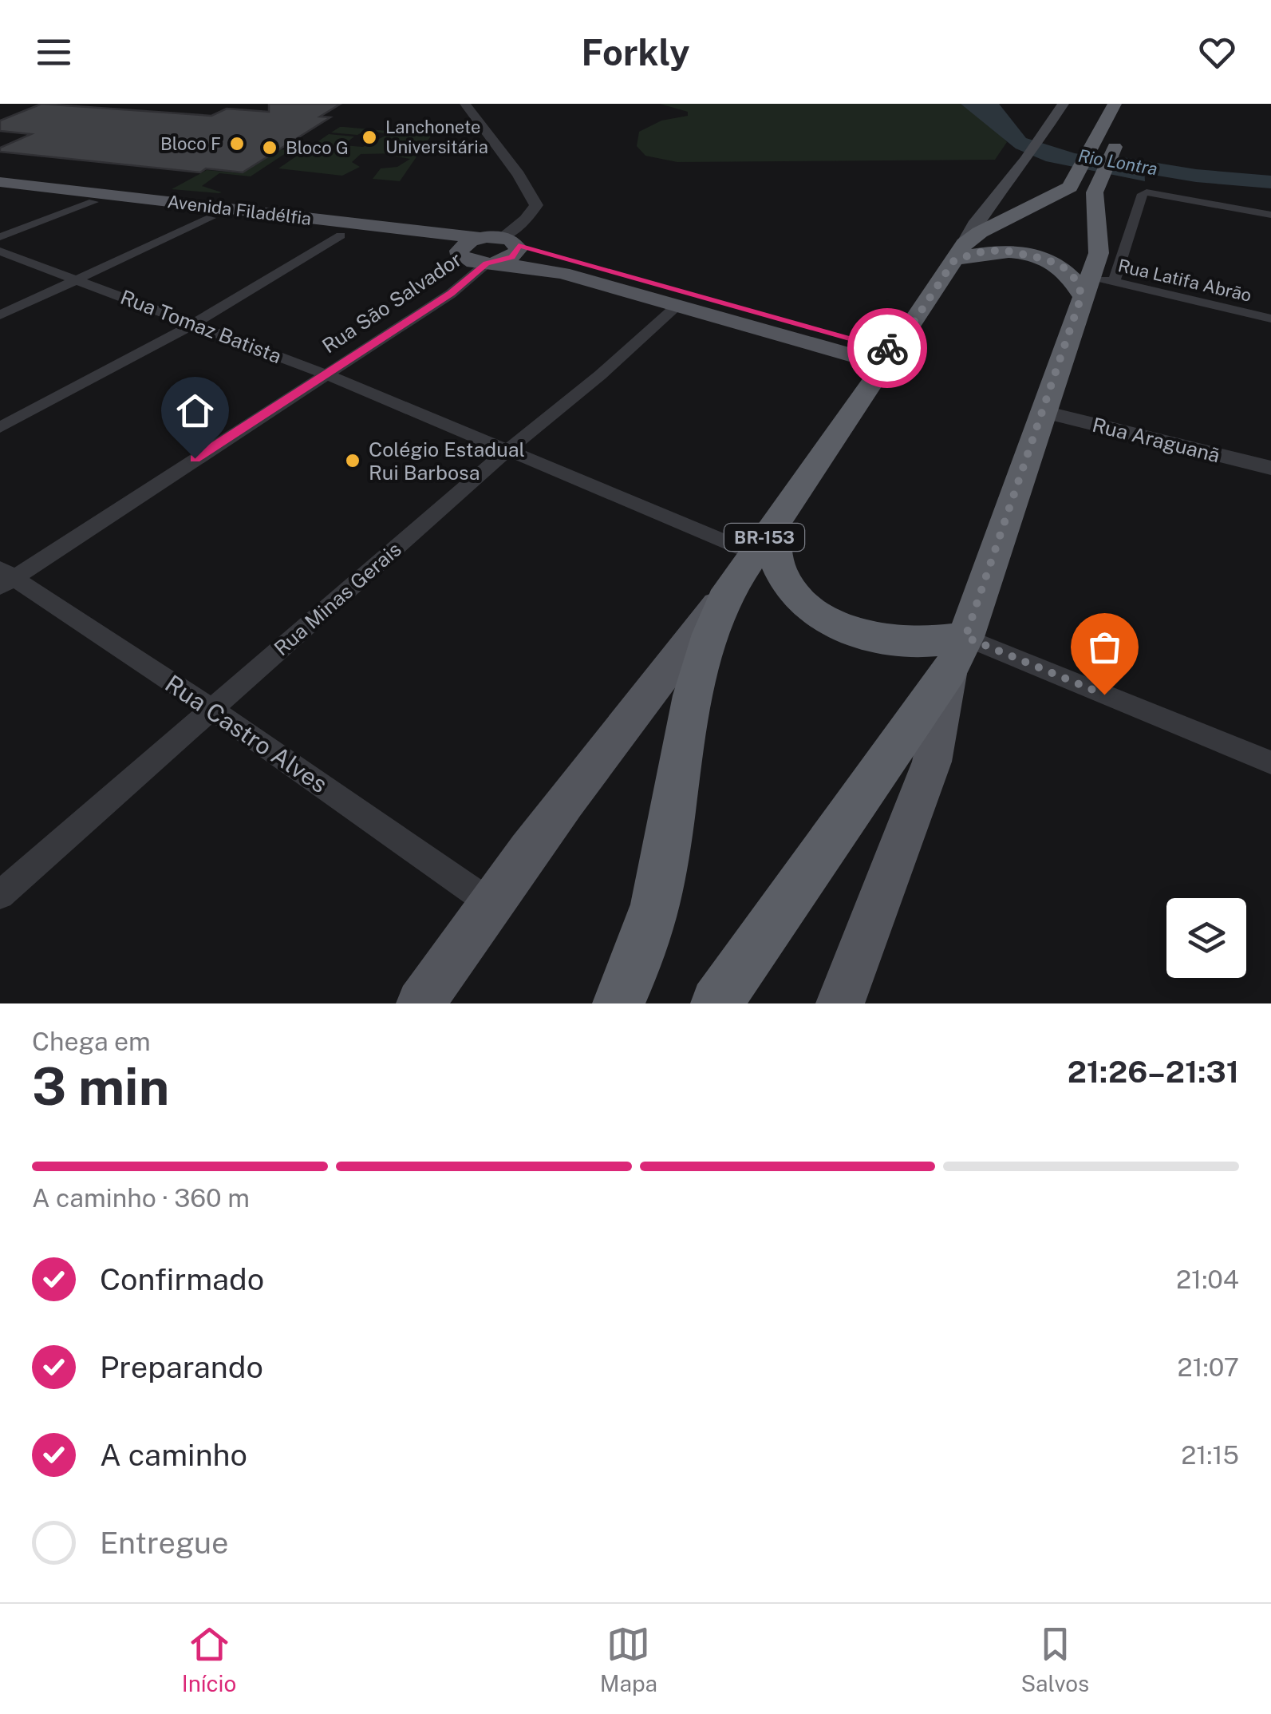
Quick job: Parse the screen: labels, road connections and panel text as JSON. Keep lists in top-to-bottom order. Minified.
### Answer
{"streets":{"highway":["BR-153"],"main road":["Avenida Filadélfia"],"street":["Rua Latifa Abrão","Rua São Salvador","Rua Tomaz Batista","Rua Araguanã","Rua Minas Gerais","Rua Castro Alves"]},"crossings":[["Avenida Filadélfia","Rua São Salvador"],["Rua Latifa Abrão","BR-153"],["Rua São Salvador","Rua Tomaz Batista"],["Rua São Salvador","Rua Castro Alves"],["Rua Tomaz Batista","BR-153"],["Rua Tomaz Batista","Rua Minas Gerais"],["Rua Araguanã","BR-153"],["Rua Minas Gerais","Rua Castro Alves"]],"water":["Rio Lontra"],"places":["Lanchonete Universitária","Bloco F","Bloco G","Colégio Estadual Rui Barbosa"],"page":{"header":"Forkly","heading":["3 min","Chega em","21:26–21:31"],"bar":"A caminho · 360 m","list":[["Confirmado","21:04"],["Preparando","21:07"],["A caminho","21:15"],"Entregue"],"tabs":["Início","Mapa","Salvos"]}}
